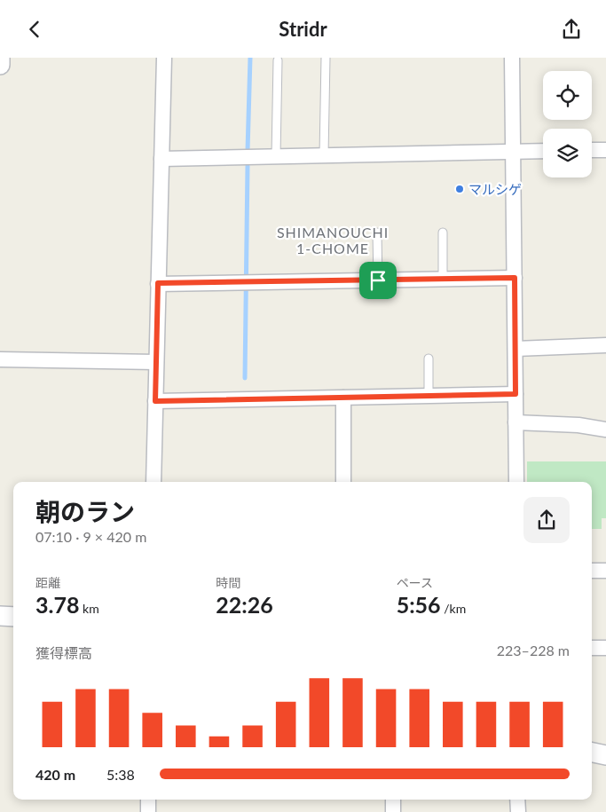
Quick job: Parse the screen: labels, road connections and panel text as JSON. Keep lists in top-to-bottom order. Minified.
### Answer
{"districts":["SHIMANOUCHI 1-CHOME"],"places":["マルシゲ"],"page":{"header":"Stridr","heading":["朝のラン","07:10 · 9 × 420 m"],"stats":[["距離","3.78 km"],["時間","22:26"],["ペース","5:56 /km"]],"chart":["獲得標高","223–228 m"],"list":[{"name":"420 m","note":"5:38"}]}}
